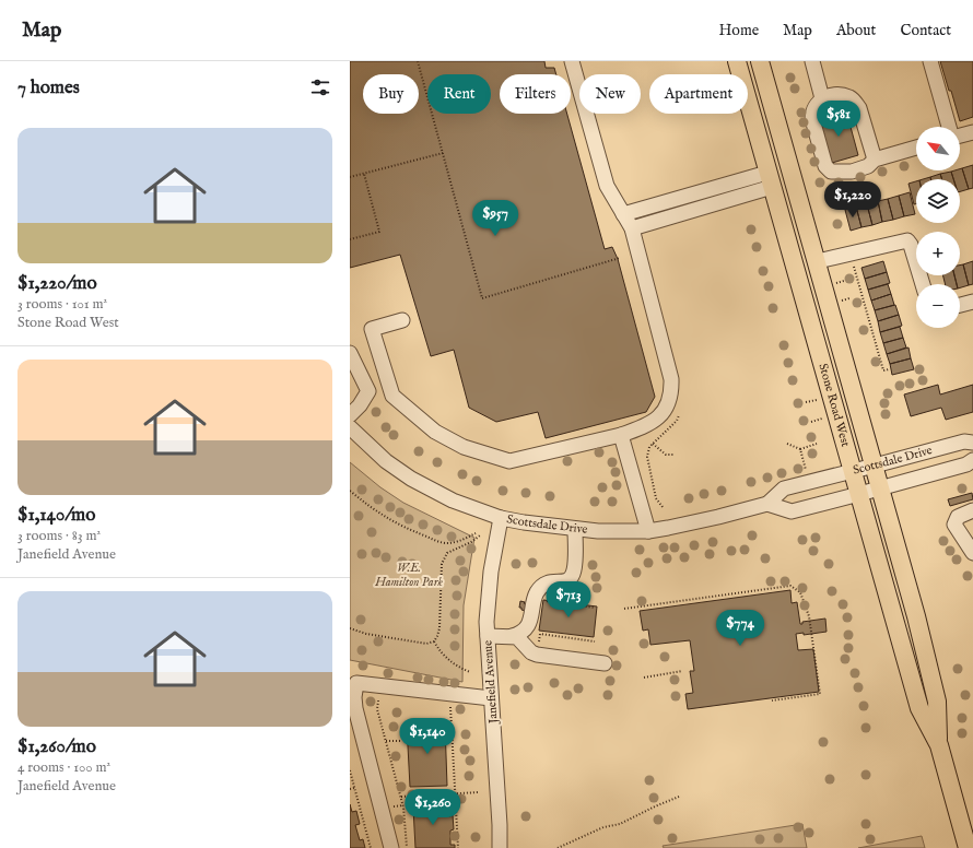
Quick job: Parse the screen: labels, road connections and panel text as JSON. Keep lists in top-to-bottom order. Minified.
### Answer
{"streets":{"main road":["Stone Road West"],"street":["Scottsdale Drive","Janefield Avenue"]},"crossings":[["Stone Road West","Scottsdale Drive"],["Scottsdale Drive","Janefield Avenue"]],"parks":["W.E. Hamilton Park"],"north":"top left","page":{"header":"Map","nav":["Home","Map","About","Contact"],"heading":"7 homes","chip":["Buy","Rent","Filters","New","Apartment"],"price":["$581","$1,220","$957","$713","$774","$1,140","$1,260"],"list":[{"name":"$1,220/mo","note":"3 rooms · 101 m² · Stone Road West"},{"name":"$1,140/mo","note":"3 rooms · 83 m² · Janefield Avenue"},{"name":"$1,260/mo","note":"4 rooms · 100 m² · Janefield Avenue"}],"map_buttons":["+","−"]}}
